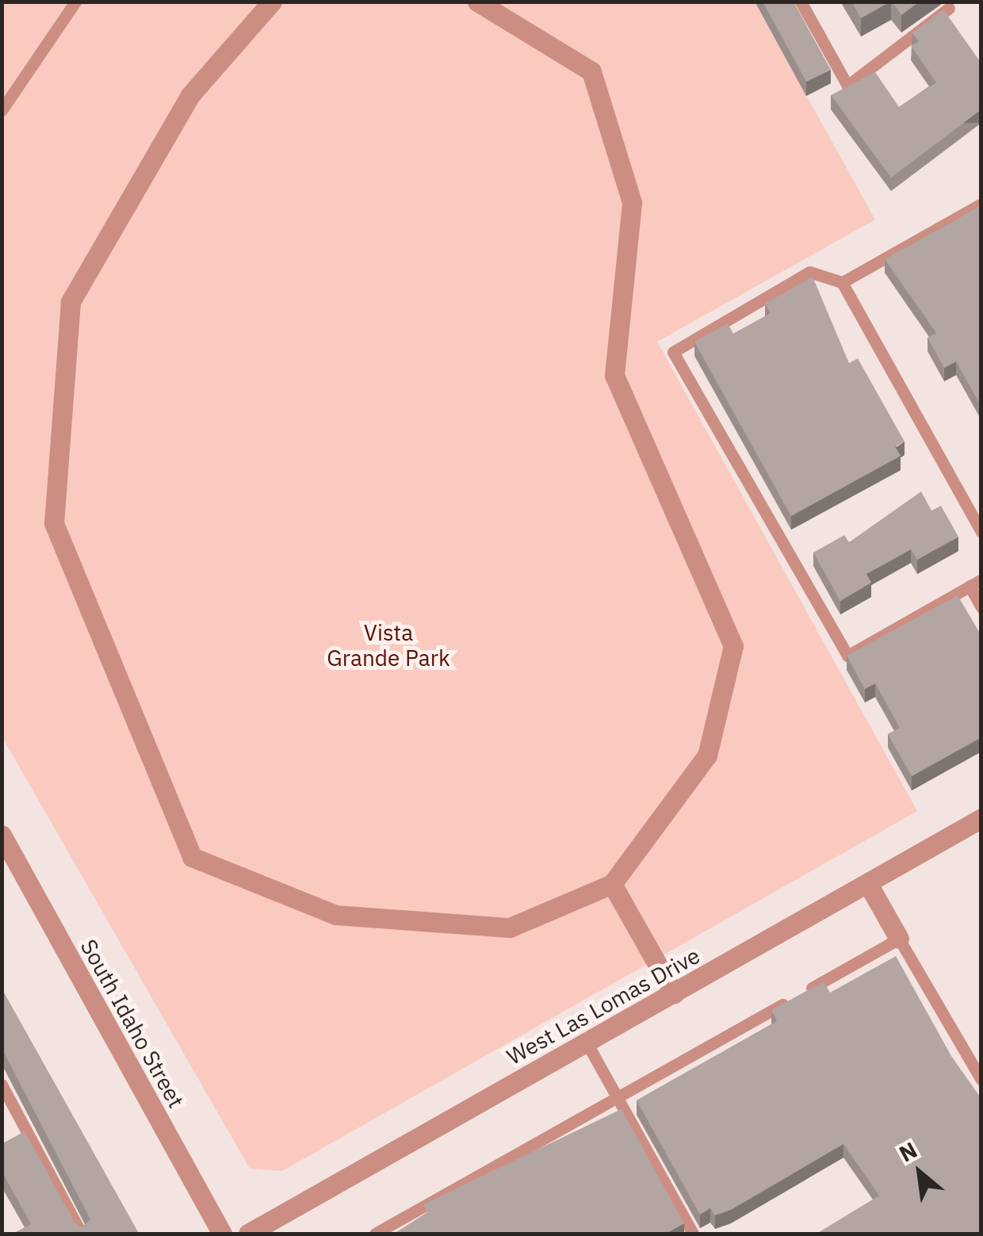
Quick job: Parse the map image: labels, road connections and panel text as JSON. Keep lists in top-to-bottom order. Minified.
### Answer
{"streets":{"street":["West Las Lomas Drive","South Idaho Street"]},"parks":["Vista Grande Park"],"north":"top left"}
